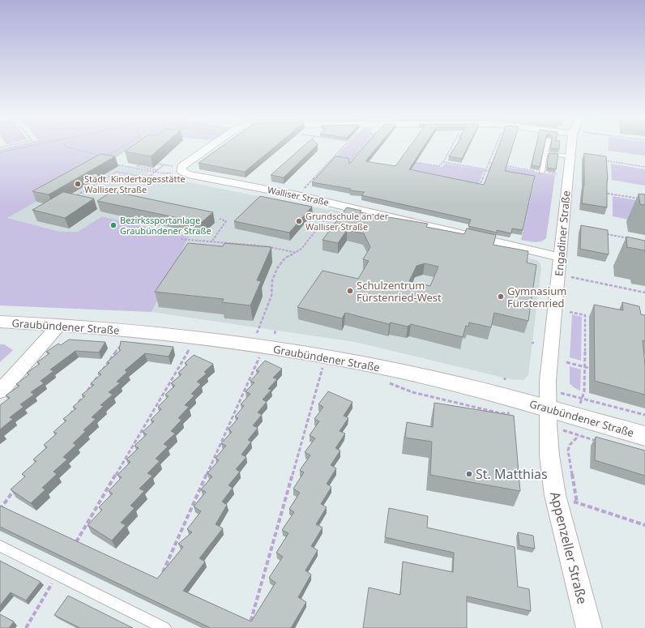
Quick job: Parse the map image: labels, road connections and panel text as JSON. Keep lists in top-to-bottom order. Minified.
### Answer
{"streets":{"street":["Walliser Straße","Engadiner Straße","Graubündener Straße","Appenzeller Straße"]},"crossings":[["Walliser Straße","Engadiner Straße"],["Engadiner Straße","Graubündener Straße"],["Engadiner Straße","Appenzeller Straße"],["Graubündener Straße","Appenzeller Straße"]],"places":["Städt. Kindertagesstätte Walliser Straße","Grundschule an der Walliser Straße","Bezirkssportanlage Graubündener Straße","Schulzentrum Fürstenried-West","Gymnasium Fürstenried","St. Matthias"]}
